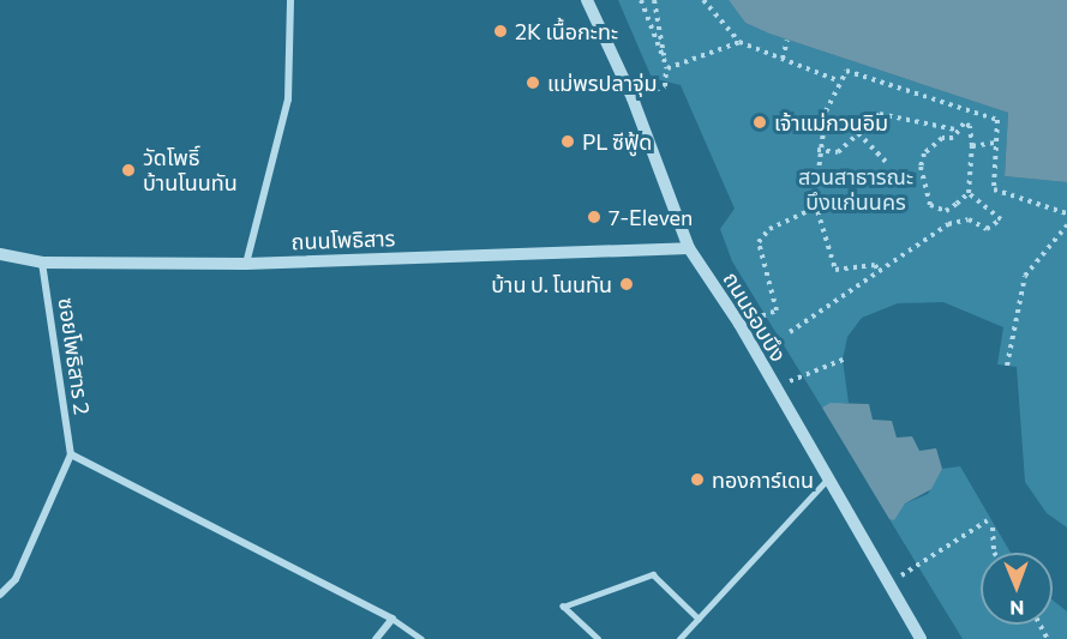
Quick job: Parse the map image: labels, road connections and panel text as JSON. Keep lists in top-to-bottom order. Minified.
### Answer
{"streets":{"street":["ถนนโพธิสาร","ถนนรอบบึง","ซอยโพธิสาร 2"]},"crossings":[["ถนนโพธิสาร","ถนนรอบบึง"],["ถนนโพธิสาร","ซอยโพธิสาร 2"]],"parks":["สวนสาธารณะ บึงแก่นนคร"],"places":["2K เนื้อกะทะ","แม่พรปลาจุ่ม","เจ้าแม่กวนอิม","PL ซีฟู้ด","วัดโพธิ์ บ้านโนนทัน","7-Eleven","บ้าน ป. โนนทัน","ทองการ์เดน"],"north":"bottom"}
